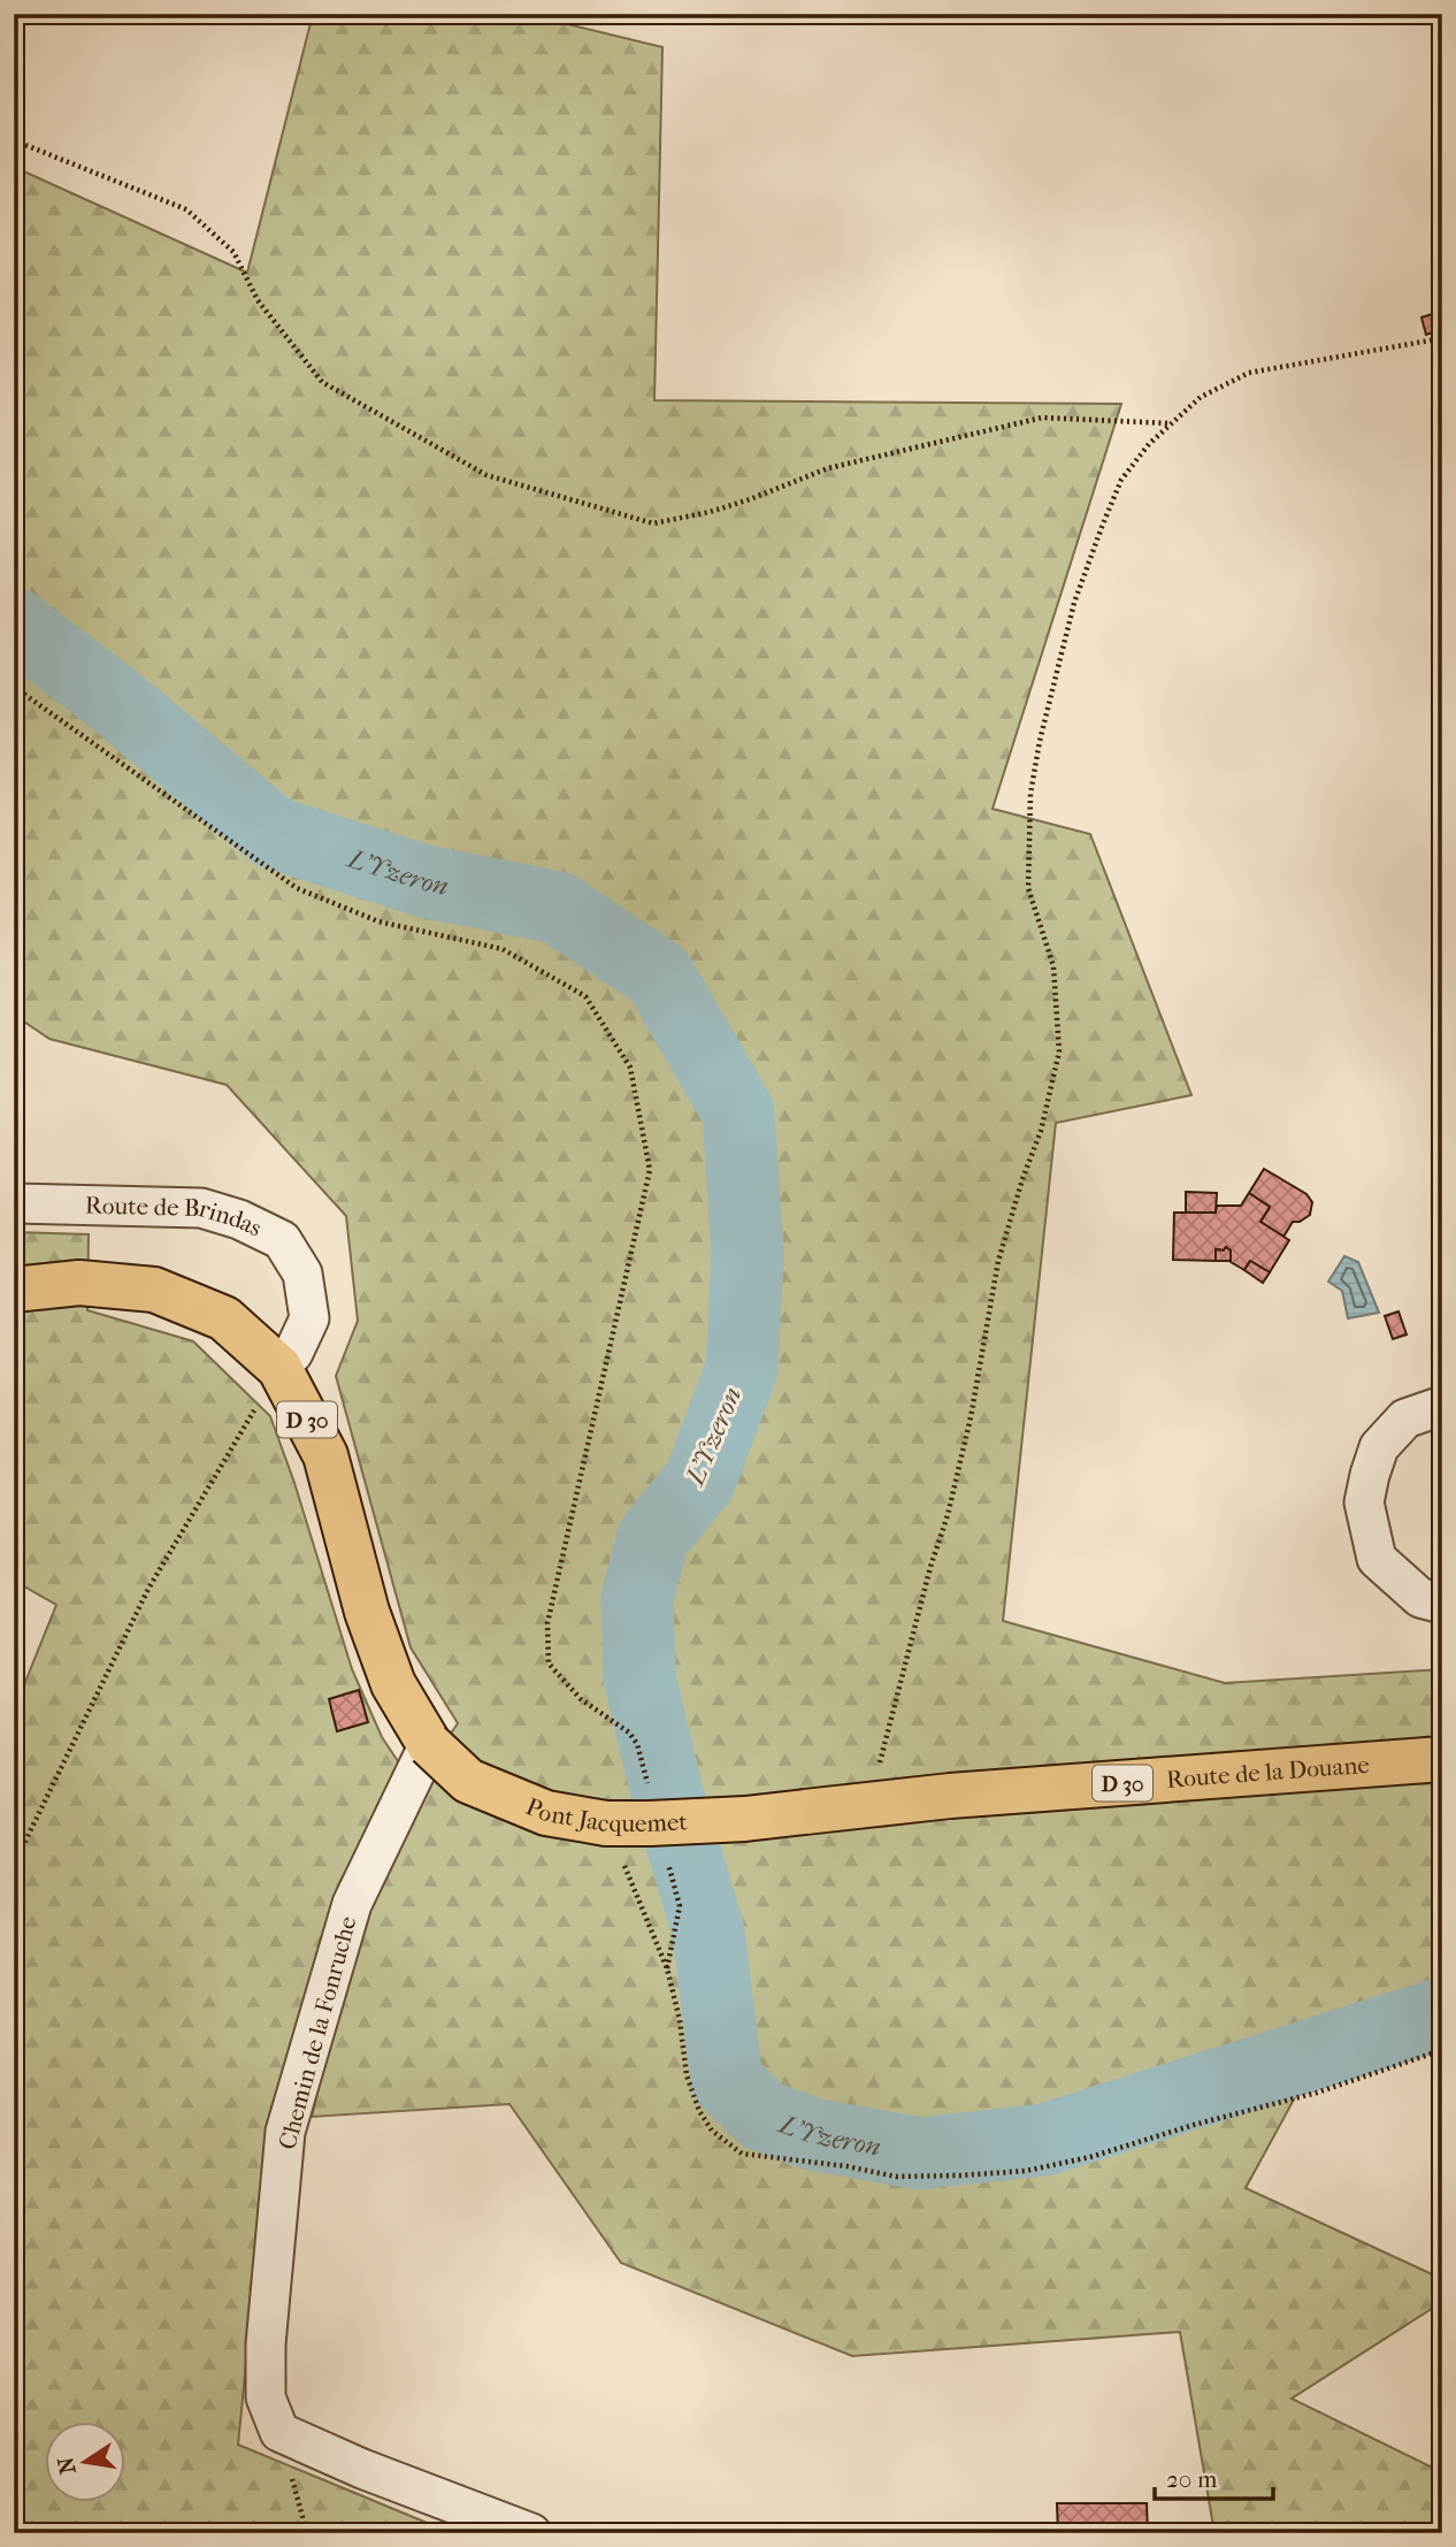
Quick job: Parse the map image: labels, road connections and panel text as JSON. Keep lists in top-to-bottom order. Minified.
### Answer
{"streets":{"main road":["D 30","Route de la Douane","Pont Jacquemet"],"street":["Route de Brindas","Chemin de la Fonruche"]},"crossings":[["Route de Brindas","D 30"],["D 30","Pont Jacquemet"],["D 30","Chemin de la Fonruche"],["Route de la Douane","Pont Jacquemet"],["Pont Jacquemet","Chemin de la Fonruche"]],"water":["L'Yzeron"],"scale_bar":"20 m","north":"left"}
